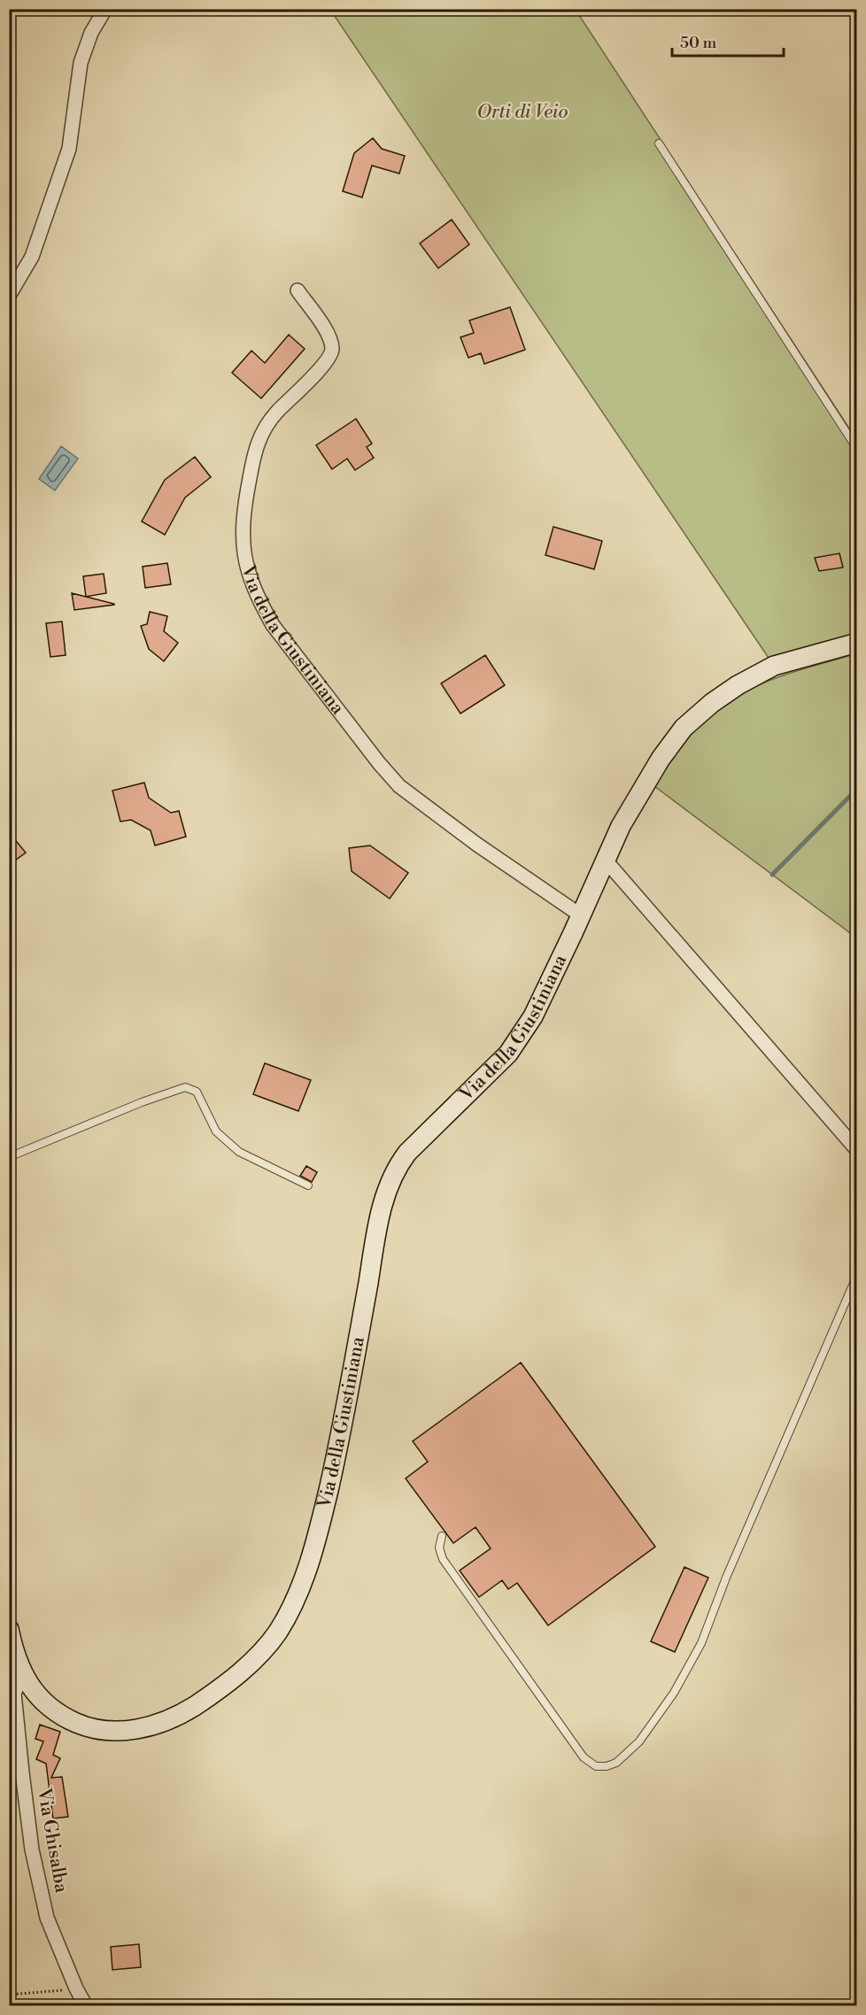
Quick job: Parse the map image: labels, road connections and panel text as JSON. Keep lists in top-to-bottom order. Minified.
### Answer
{"streets":{"street":["Via della Giustiniana","Via Ghisalba"]},"crossings":[["Via della Giustiniana","Via Ghisalba"]],"parks":["Orti di Veio"],"scale_bar":"50 m"}
